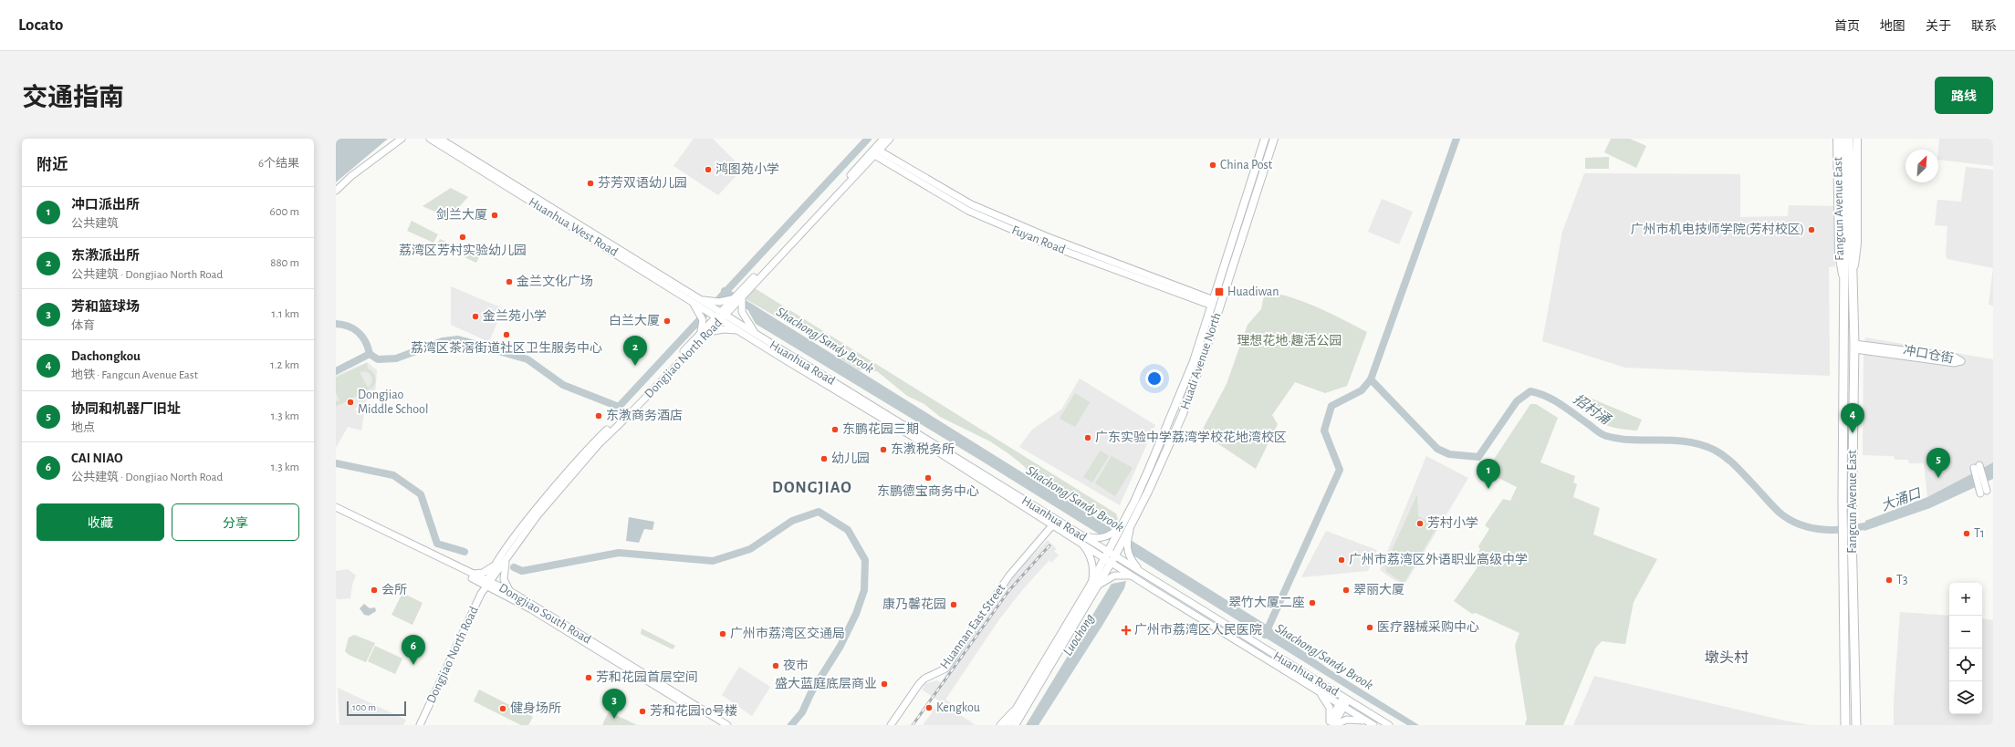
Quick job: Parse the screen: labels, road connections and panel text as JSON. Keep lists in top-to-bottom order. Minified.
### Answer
{"streets":{"highway":["Fangcun Avenue East"],"main road":["Huanhua West Road","Fuyan Road","冲口仓街","Dongjiao North Road","Huadi Avenue North","Huanhua Road","Dongjiao South Road","Huannan East Street"]},"crossings":[["Fangcun Avenue East","冲口仓街"],["Huanhua West Road","Dongjiao North Road"],["Huanhua West Road","Huanhua Road"],["Fuyan Road","Dongjiao North Road"],["Fuyan Road","Huadi Avenue North"],["Dongjiao North Road","Huanhua Road"],["Dongjiao North Road","Dongjiao South Road"],["Huadi Avenue North","Huanhua Road"],["Huanhua Road","Huannan East Street"]],"districts":["DONGJIAO","墩头村"],"water":["Shachong/Sandy Brook","招村涌","大涌口","Luochong"],"parks":["理想花地·趣活公园"],"places":{"other":["China Post","鸿图苑小学","芬芳双语幼儿园","剑兰大厦","广州市机电技师学院(芳村校区)","荔湾区芳村实验幼儿园","金兰文化广场","金兰苑小学","白兰大厦","荔湾区茶滘街道社区卫生服务中心","Dongjiao Middle School","东漖商务酒店","东鹏花园三期","广东实验中学荔湾学校花地湾校区","东漖税务所","幼儿园","东鹏德宝商务中心","芳村小学","T1","广州市荔湾区外语职业高级中学","T3","会所","翠丽大厦","翠竹大厦二座","康乃馨花园","医疗器械采购中心","广州市荔湾区交通局","夜市","芳和花园首层空间","盛大蓝庭底层商业","Kengkou","健身场所","芳和花园10号楼"],"transit":["Huadiwan"],"health":["广州市荔湾区人民医院"]},"scale_bar":"100 m","north":"top right","page":{"header":"Locato","nav":["首页","地图","关于","联系"],"title":"交通指南","buttons":["路线",["收藏","分享"]],"heading":["附近","6个结果"],"list":[{"mark":"1","name":"冲口派出所","note":"公共建筑","value":"600 m"},{"mark":"2","name":"东漖派出所","note":"公共建筑 · Dongjiao North Road","value":"880 m"},{"mark":"3","name":"芳和篮球场","note":"体育","value":"1.1 km"},{"mark":"4","name":"Dachongkou","note":"地铁 · Fangcun Avenue East","value":"1.2 km"},{"mark":"5","name":"协同和机器厂旧址","note":"地点","value":"1.3 km"},{"mark":"6","name":"CAI NIAO","note":"公共建筑 · Dongjiao North Road","value":"1.3 km"}],"pins":["2","4","5","1","6","3"],"map_buttons":["+","−"],"scale":"100 m"}}
